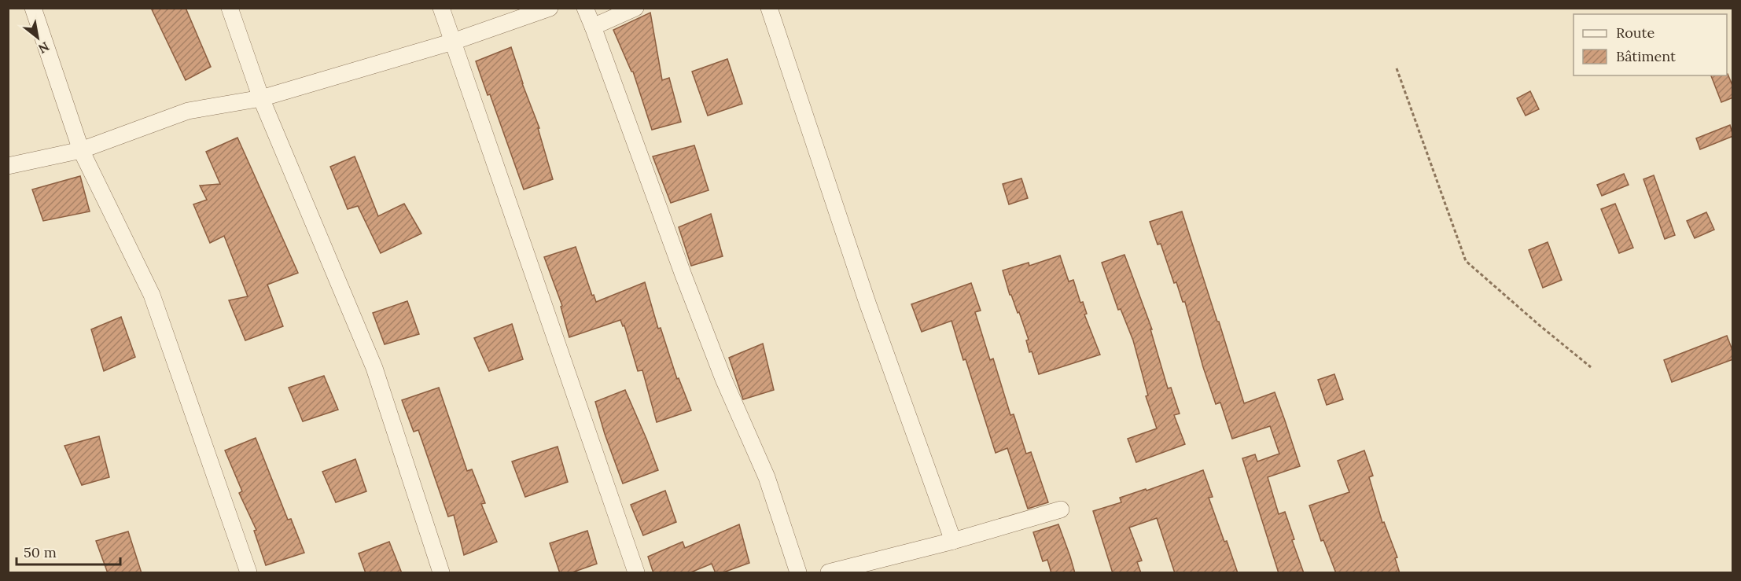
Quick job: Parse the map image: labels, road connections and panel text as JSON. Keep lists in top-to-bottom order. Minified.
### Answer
{"legend":["Route","Bâtiment"],"scale_bar":"50 m","north":"bottom right"}
